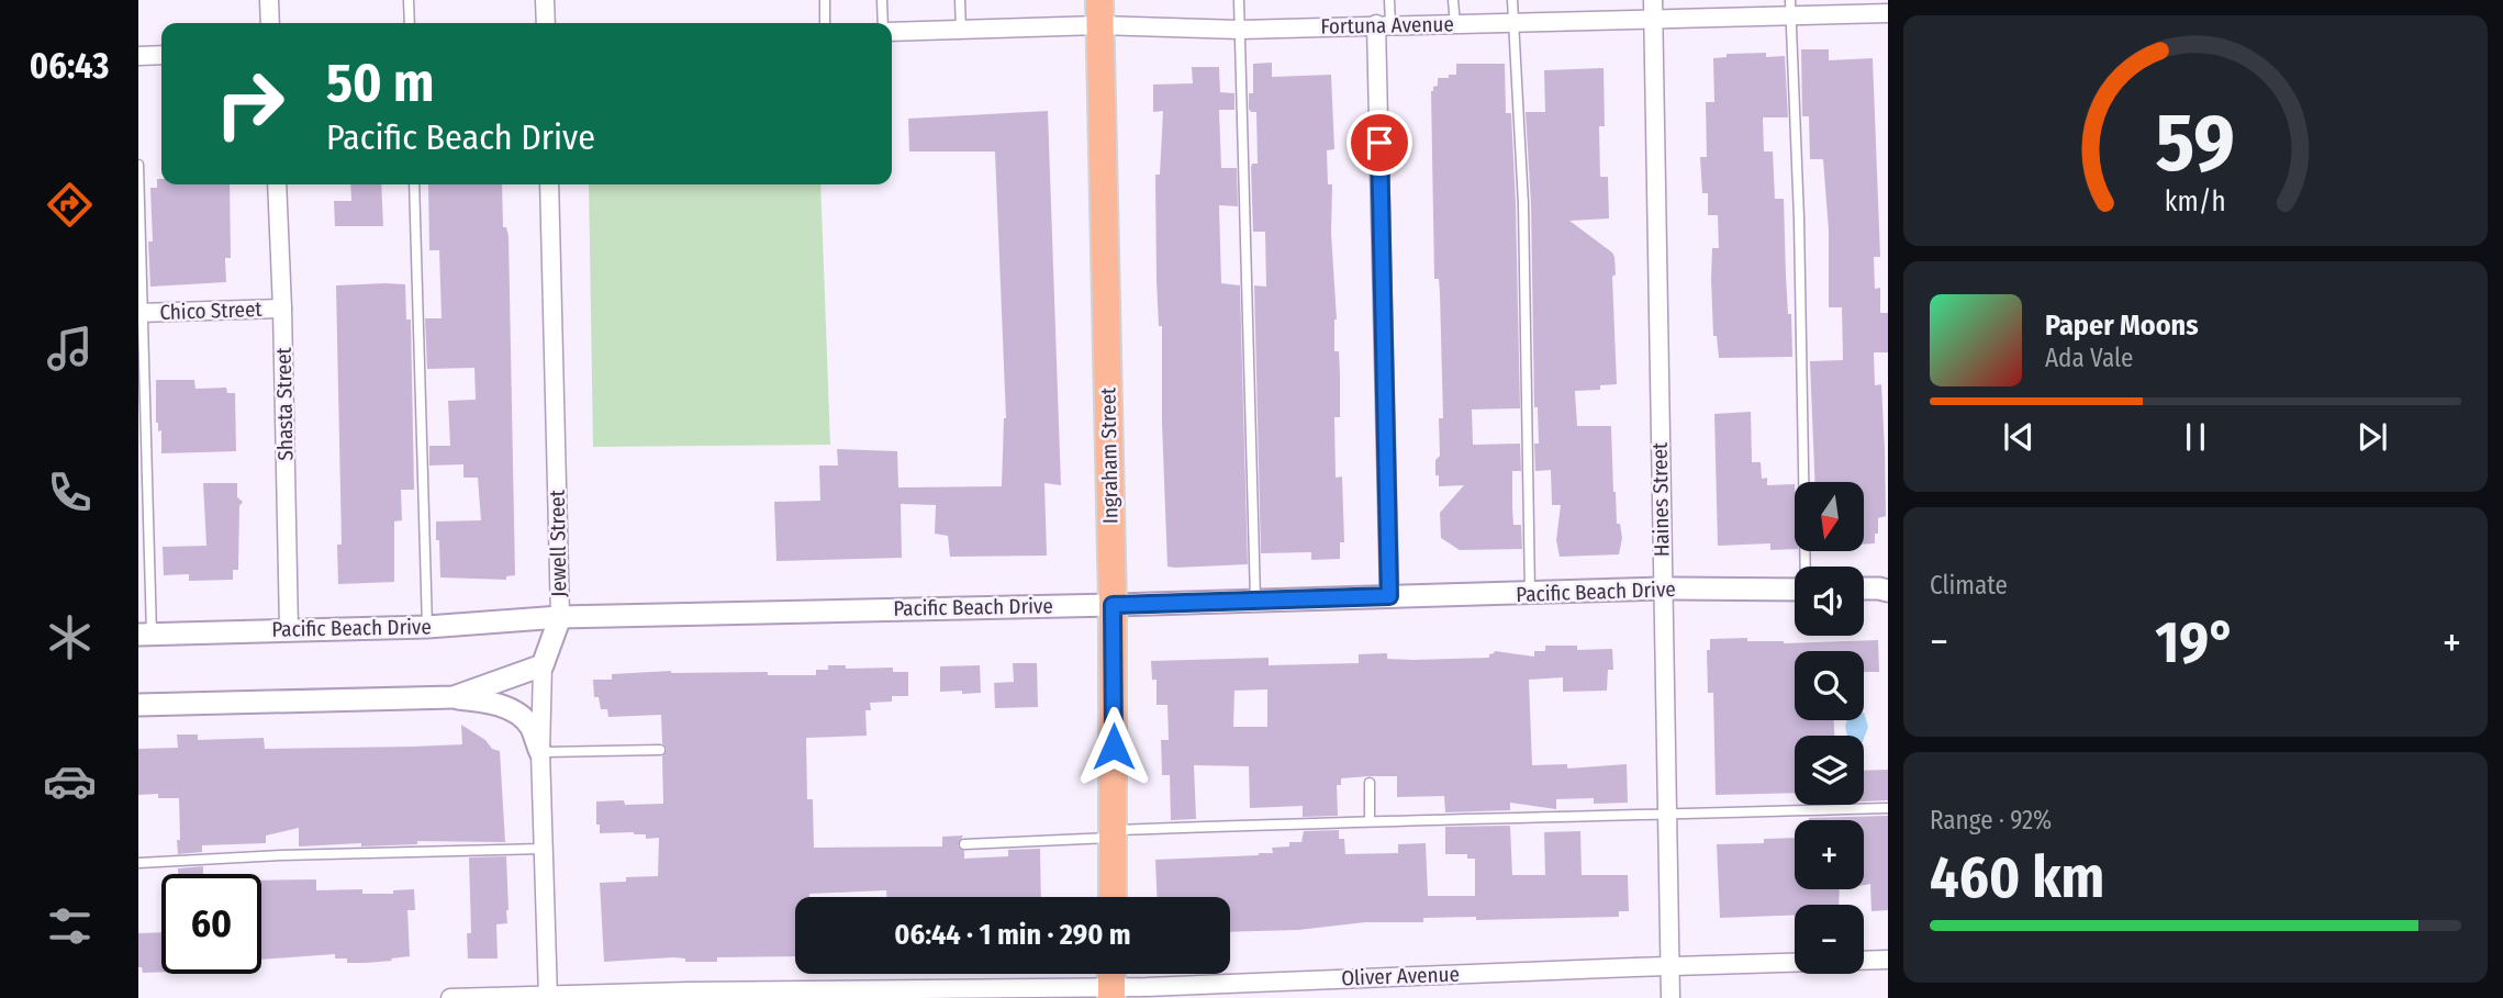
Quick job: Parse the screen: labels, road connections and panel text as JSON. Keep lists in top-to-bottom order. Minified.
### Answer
{"streets":{"main road":["Ingraham Street"],"street":["Fortuna Avenue","Chico Street","Shasta Street","Haines Street","Jewell Street","Pacific Beach Drive","Oliver Avenue"]},"crossings":[["Fortuna Avenue","Ingraham Street"],["Fortuna Avenue","Haines Street"],["Chico Street","Shasta Street"],["Shasta Street","Pacific Beach Drive"],["Ingraham Street","Pacific Beach Drive"],["Haines Street","Pacific Beach Drive"],["Haines Street","Oliver Avenue"],["Jewell Street","Pacific Beach Drive"],["Jewell Street","Oliver Avenue"]],"north":"bottom","page":{"tabs":"06:43","turn":["50 m","Pacific Beach Drive"],"song":["Paper Moons","Ada Vale"],"map_buttons":["+","−"],"tile":["Climate",["Range · 92%","460 km"]],"heat":["−","19°","+"],"limit":"60","trip":"06:44 · 1 min · 290 m","gauge":["59","km/h"]}}
